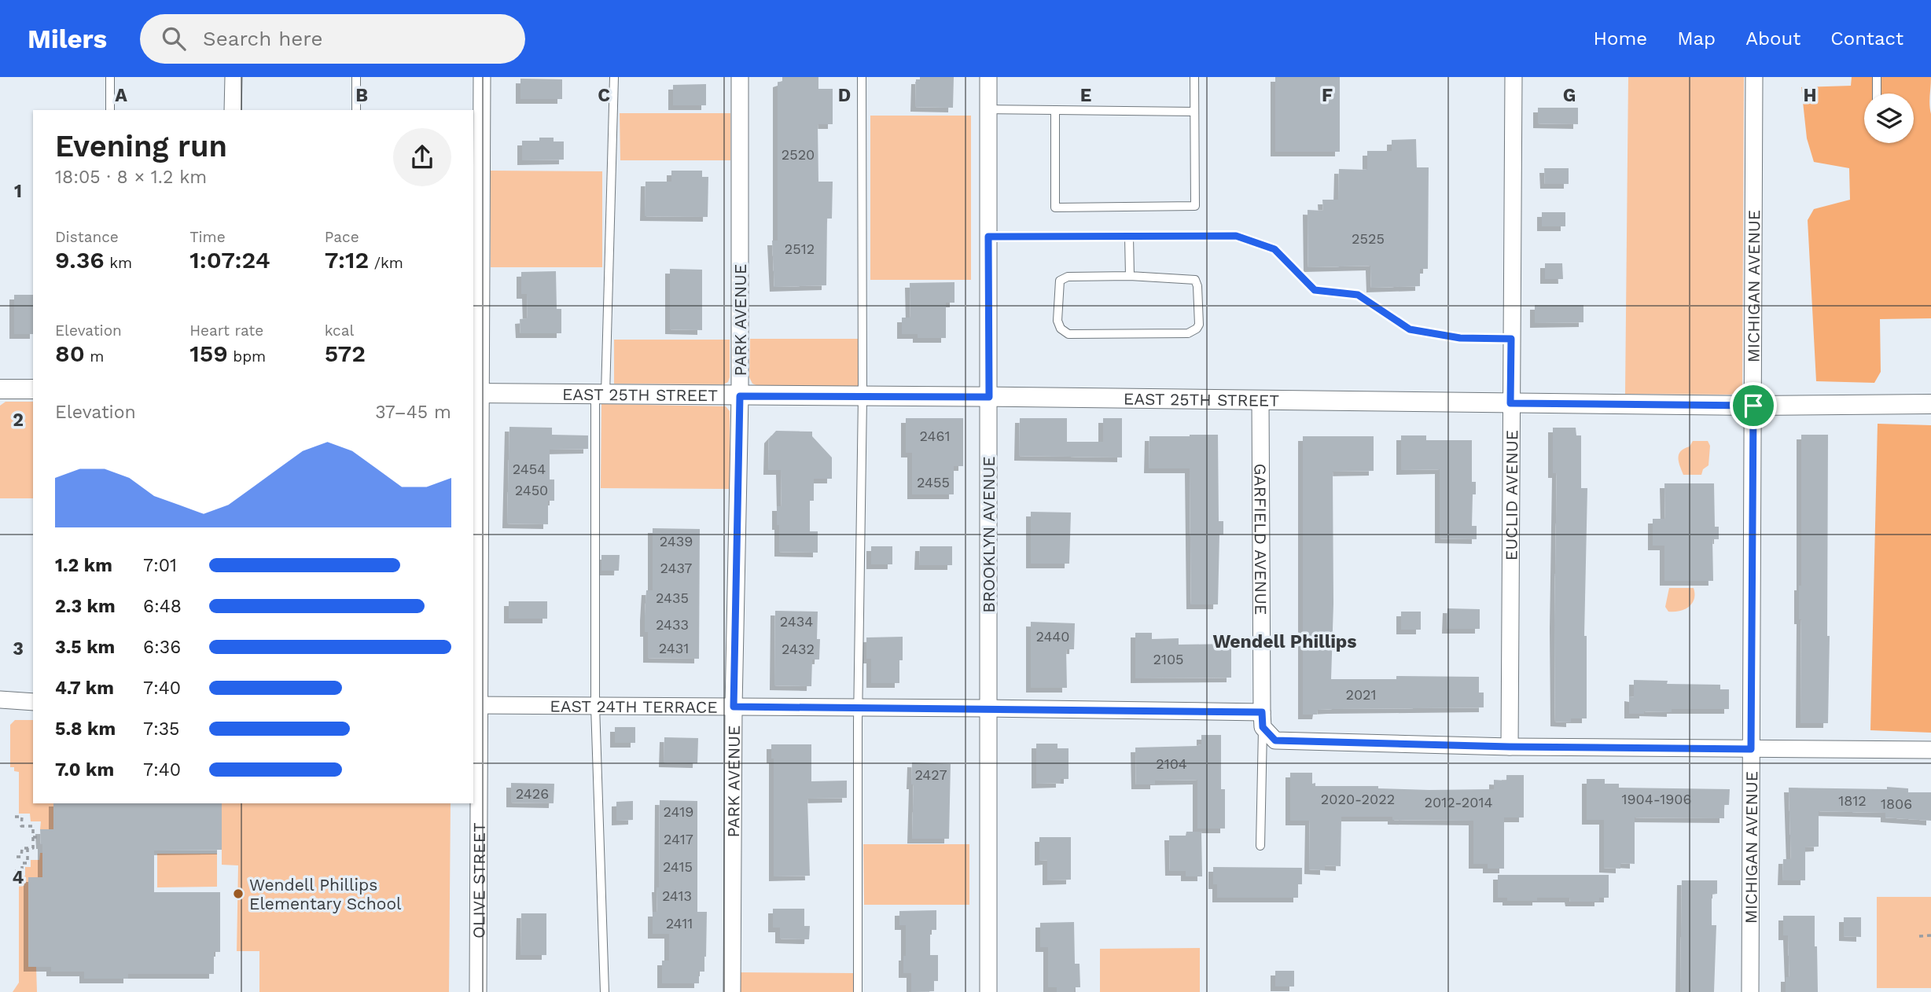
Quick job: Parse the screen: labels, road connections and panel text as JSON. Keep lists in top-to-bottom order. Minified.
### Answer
{"streets":{"street":["MICHIGAN AVENUE","PARK AVENUE","EAST 25TH STREET","EUCLID AVENUE","BROOKLYN AVENUE","GARFIELD AVENUE","EAST 24TH TERRACE","OLIVE STREET"]},"crossings":[["MICHIGAN AVENUE","EAST 25TH STREET"],["PARK AVENUE","EAST 25TH STREET"],["PARK AVENUE","EAST 24TH TERRACE"],["EAST 25TH STREET","EUCLID AVENUE"],["EAST 25TH STREET","BROOKLYN AVENUE"],["EAST 25TH STREET","GARFIELD AVENUE"],["EAST 25TH STREET","OLIVE STREET"],["BROOKLYN AVENUE","EAST 24TH TERRACE"],["GARFIELD AVENUE","EAST 24TH TERRACE"],["EAST 24TH TERRACE","OLIVE STREET"]],"districts":["Wendell Phillips"],"places":["Wendell Phillips Elementary School"],"house_numbers":["2520","2525","2512","2461","2454","2455","2450","2439","2437","2435","2434","2433","2440","2431","2432","2105","2021","2104","2427","2426","2020-2022","1904-1906","1812","2012-2014","1806","2419","2417","2415","2413","2411"],"page":{"header":"Milers","search":"Search here","nav":["Home","Map","About","Contact"],"heading":["Evening run","18:05 · 8 × 1.2 km"],"stats":[["Distance","9.36 km"],["Time","1:07:24"],["Pace","7:12 /km"],["Elevation","80 m"],["Heart rate","159 bpm"],["kcal","572"]],"chart":["Elevation","37–45 m"],"list":[{"name":"1.2 km","note":"7:01"},{"name":"2.3 km","note":"6:48"},{"name":"3.5 km","note":"6:36"},{"name":"4.7 km","note":"7:40"},{"name":"5.8 km","note":"7:35"},{"name":"7.0 km","note":"7:40"}]},"grid":{"columns":["A","B","C","D","E","F","G","H"],"rows":["1","2","3","4"]}}
